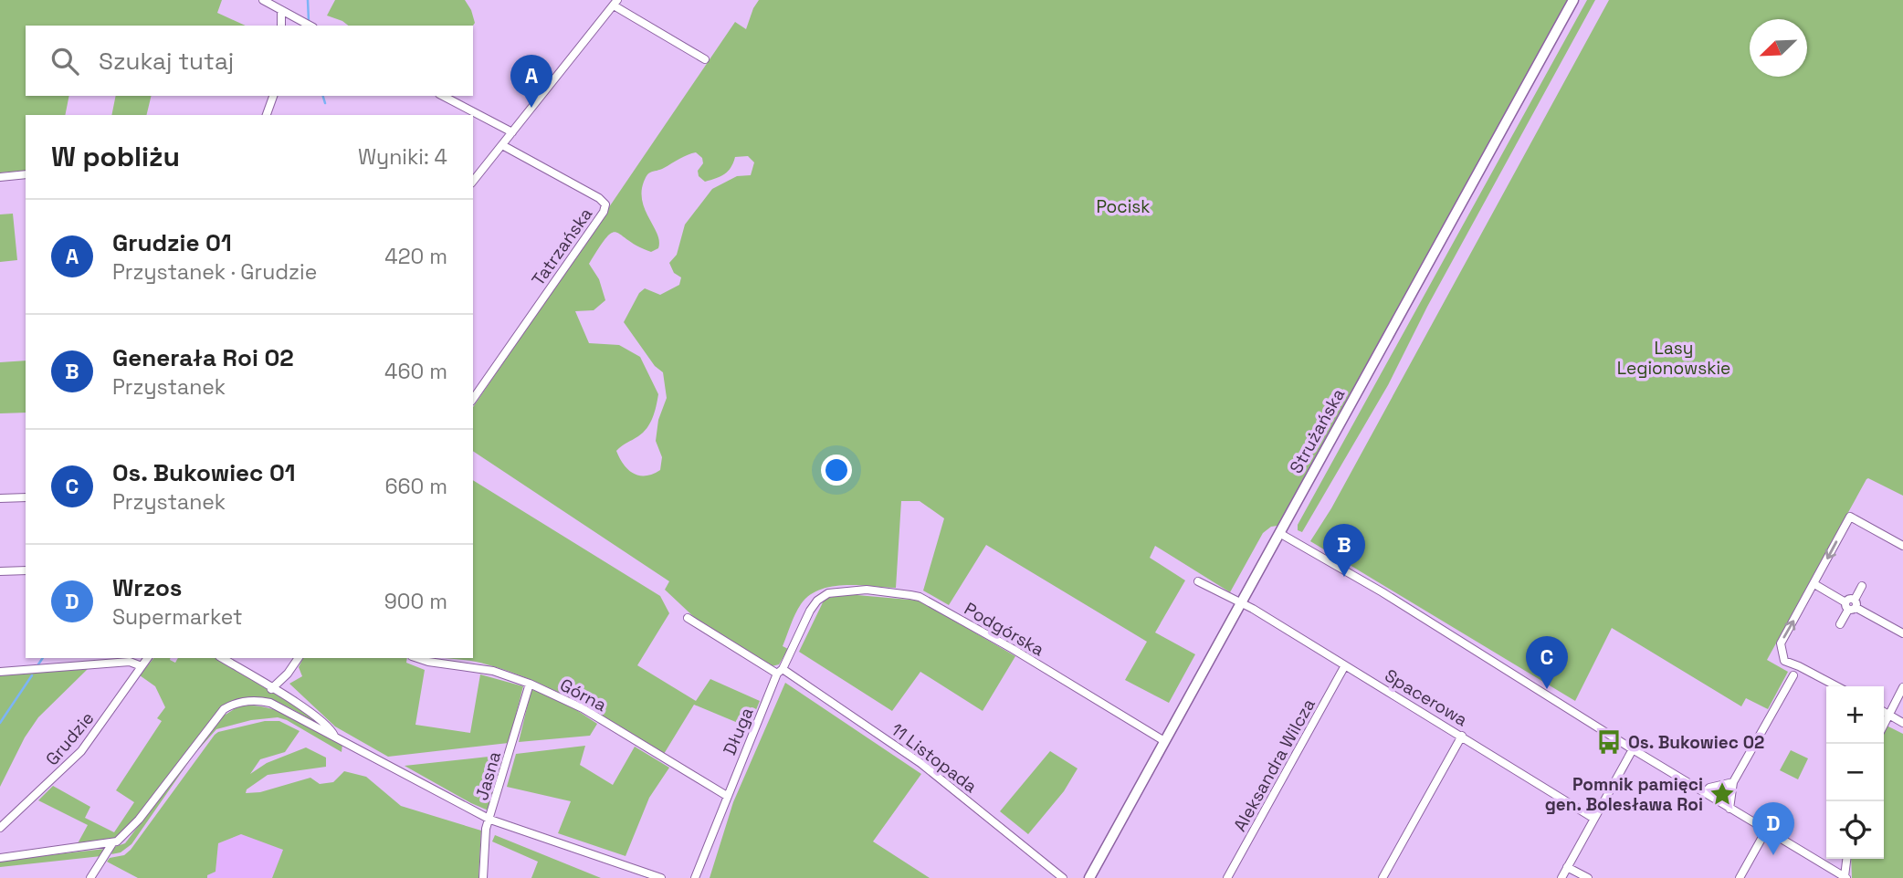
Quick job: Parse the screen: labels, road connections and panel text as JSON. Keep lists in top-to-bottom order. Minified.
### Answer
{"streets":{"main road":["Strużańska"],"street":["Tatrzańska","Podgórska","Górna","Spacerowa","Długa","Grudzie","11 Listopada","Aleksandra Wilcza","Jasna"]},"crossings":[["Strużańska","Podgórska"],["Strużańska","Spacerowa"],["Podgórska","Długa"],["Górna","Długa"],["Górna","Jasna"],["Spacerowa","Aleksandra Wilcza"],["Długa","11 Listopada"]],"parks":["Pocisk","Lasy Legionowskie"],"places":{"bus stop":["Os. Bukowiec 02"],"place":["Pomnik pamięci gen. Bolesława Roi"]},"north":"bottom left","page":{"search":"Szukaj tutaj","pins":["A","B","C","D"],"heading":["W pobliżu","Wyniki: 4"],"list":[{"mark":"A","name":"Grudzie 01","note":"Przystanek · Grudzie","value":"420 m"},{"mark":"B","name":"Generała Roi 02","note":"Przystanek","value":"460 m"},{"mark":"C","name":"Os. Bukowiec 01","note":"Przystanek","value":"660 m"},{"mark":"D","name":"Wrzos","note":"Supermarket","value":"900 m"}],"map_buttons":["+","−"]}}
